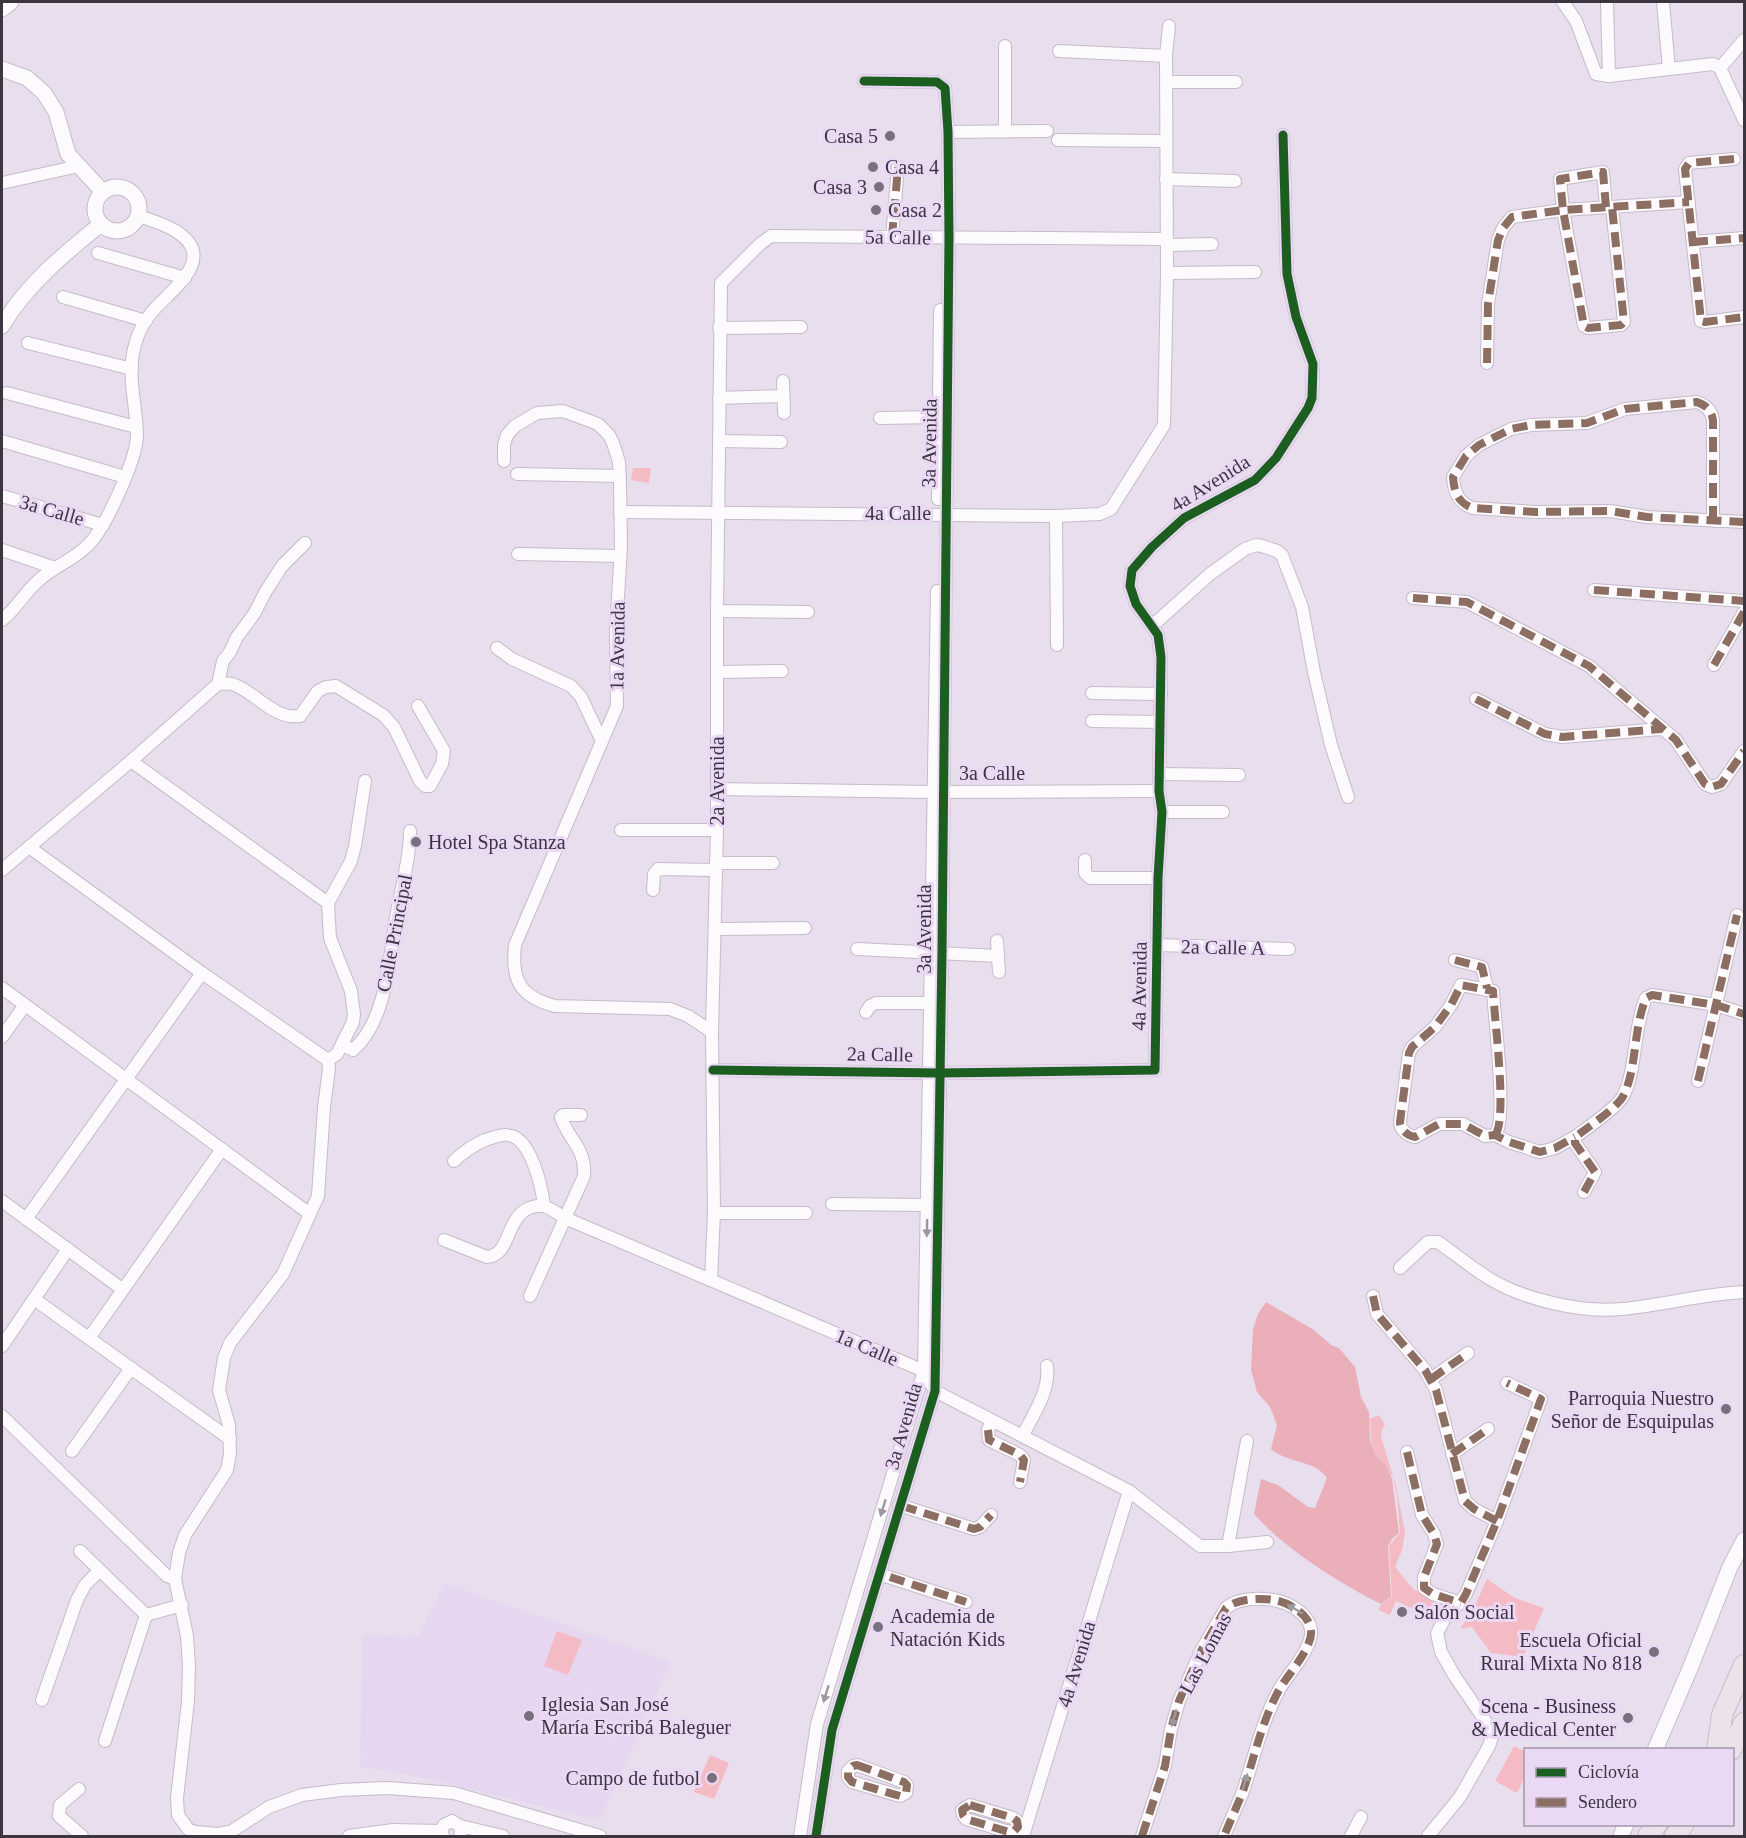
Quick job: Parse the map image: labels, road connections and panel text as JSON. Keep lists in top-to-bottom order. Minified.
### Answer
{"streets":{"street":["5a Calle","3a Avenida","4a Avenida","3a Calle","4a Calle","1a Avenida","2a Avenida","Calle Principal","2a Calle A","2a Calle","1a Calle","Las Lomas"]},"crossings":[["5a Calle","3a Avenida"],["5a Calle","2a Avenida"],["3a Avenida","3a Calle"],["3a Avenida","4a Calle"],["3a Avenida","2a Calle"],["3a Avenida","1a Calle"],["4a Avenida","3a Calle"],["4a Avenida","2a Calle A"],["4a Avenida","2a Calle"],["3a Calle","2a Avenida"],["4a Calle","1a Avenida"],["4a Calle","2a Avenida"],["1a Avenida","2a Avenida"],["2a Avenida","2a Calle"],["2a Avenida","1a Calle"]],"places":["Casa 5","Casa 4","Casa 3","Casa 2","Hotel Spa Stanza","Parroquia Nuestro Señor de Esquipulas","Salón Social","Academia de Natación Kids","Escuela Oficial Rural Mixta No 818","Iglesia San José María Escribá Baleguer","Scena - Business & Medical Center","Campo de futbol"],"legend":["Ciclovía","Sendero"]}
